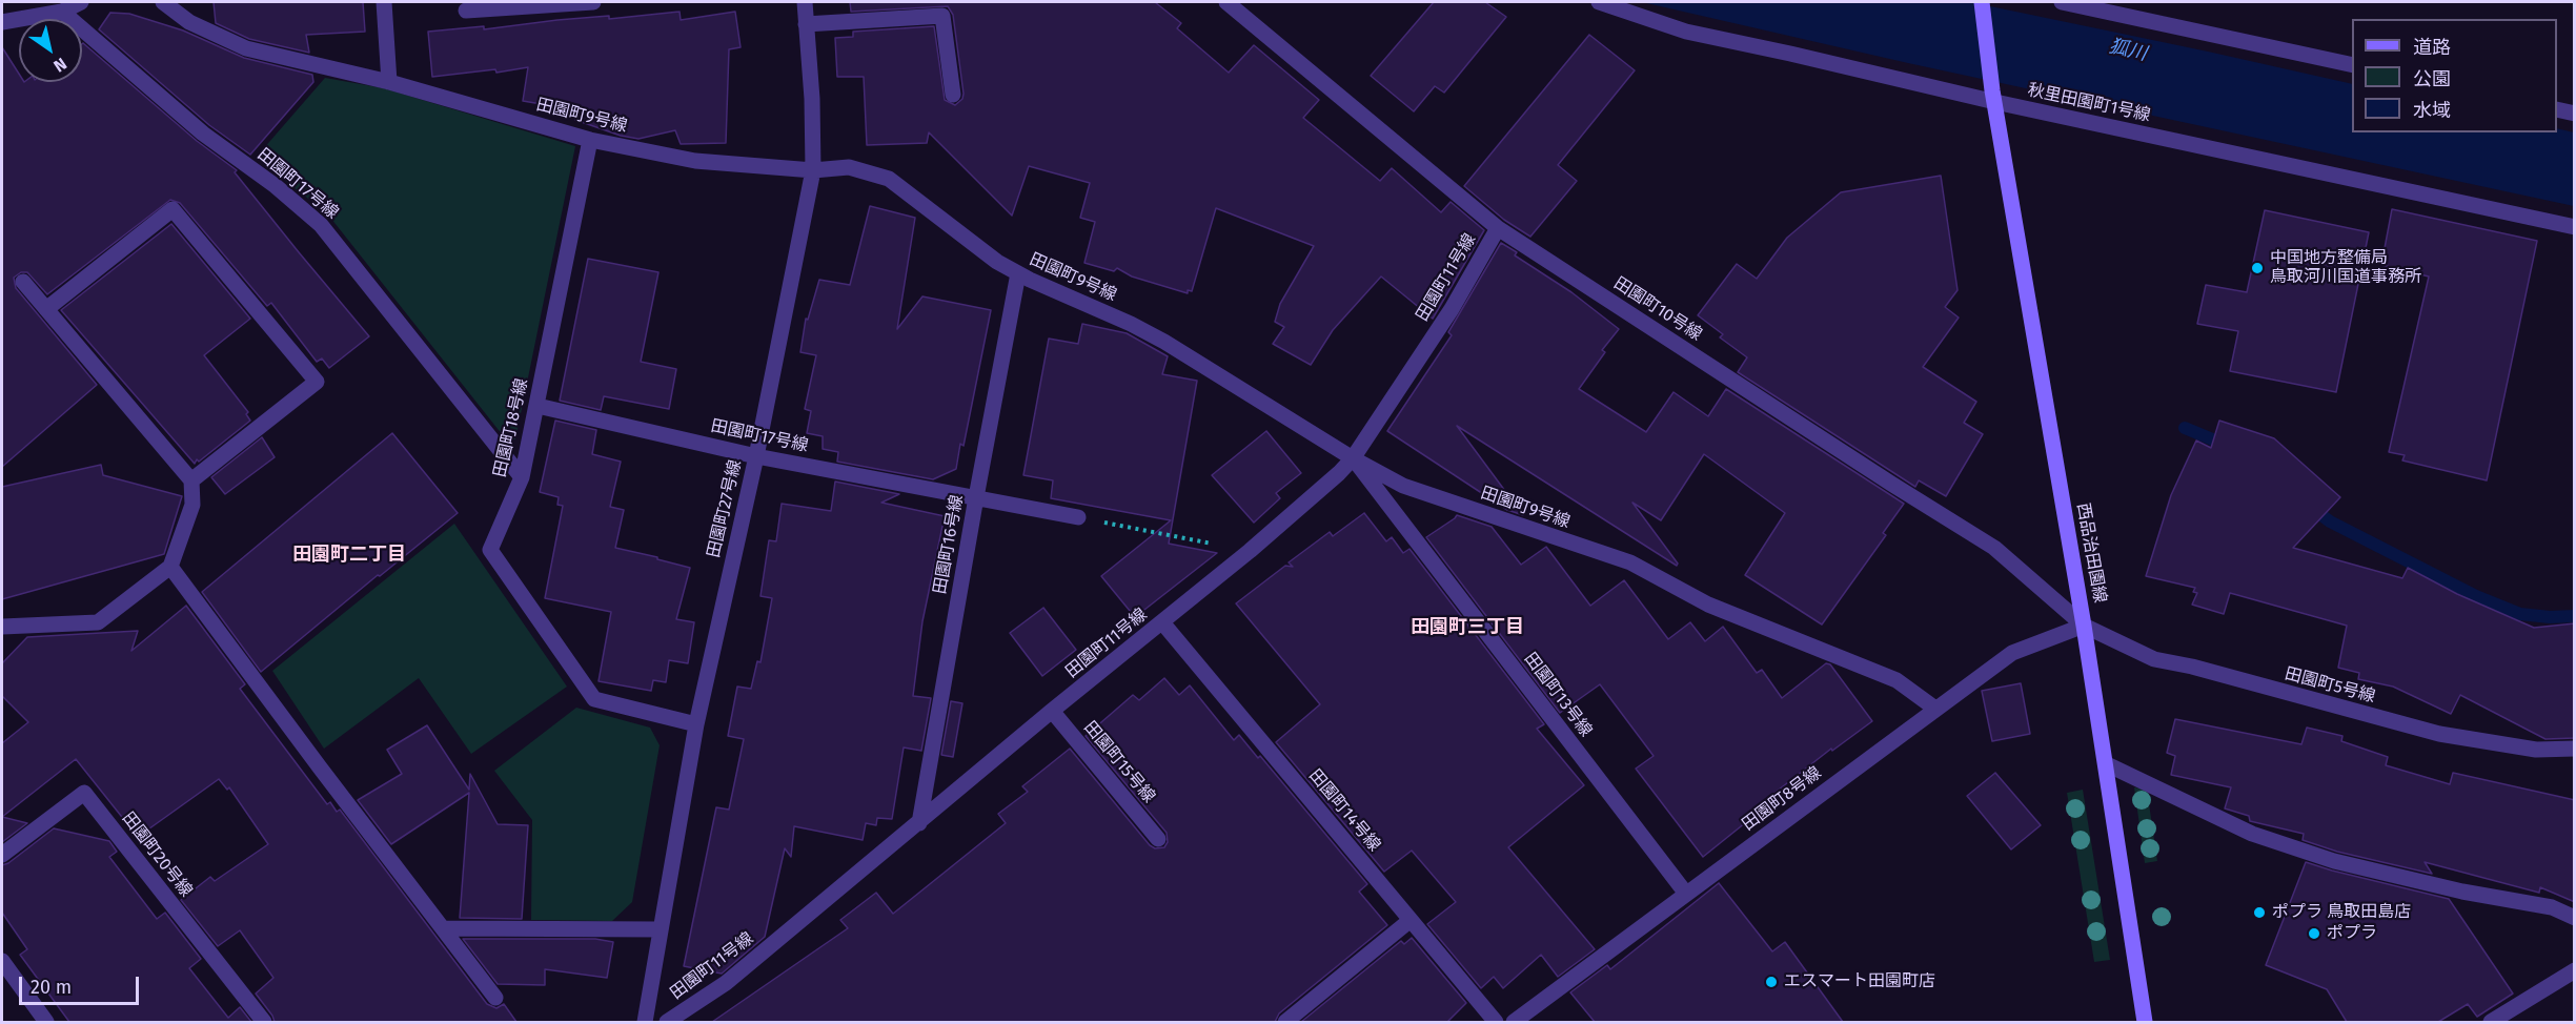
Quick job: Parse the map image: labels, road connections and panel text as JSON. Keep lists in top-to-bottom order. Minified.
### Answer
{"streets":{"street":["秋里田園町1号線","田園町9号線","田園町17号線","田園町11号線","田園町10号線","田園町18号線","田園町27号線","田園町16号線","西品治田園線","田園町5号線","田園町13号線","田園町15号線","田園町8号線","田園町14号線","田園町20号線"]},"crossings":[["秋里田園町1号線","西品治田園線"],["田園町9号線","田園町11号線"],["田園町9号線","田園町18号線"],["田園町9号線","田園町27号線"],["田園町9号線","田園町16号線"],["田園町9号線","田園町13号線"],["田園町9号線","田園町8号線"],["田園町17号線","田園町18号線"],["田園町17号線","田園町27号線"],["田園町17号線","田園町16号線"],["田園町11号線","田園町10号線"],["田園町11号線","田園町16号線"],["田園町11号線","田園町13号線"],["田園町11号線","田園町15号線"],["田園町11号線","田園町14号線"],["田園町10号線","西品治田園線"],["田園町10号線","田園町5号線"],["田園町10号線","田園町8号線"],["田園町18号線","田園町27号線"],["西品治田園線","田園町5号線"],["西品治田園線","田園町8号線"],["田園町5号線","田園町8号線"],["田園町13号線","田園町8号線"]],"districts":["田園町二丁目","田園町三丁目"],"water":["狐川"],"places":["中国地方整備局 鳥取河川国道事務所","ポプラ 鳥取田島店","ポプラ","エスマート田園町店"],"legend":["道路","公園","水域"],"scale_bar":"20 m","north":"bottom right"}
